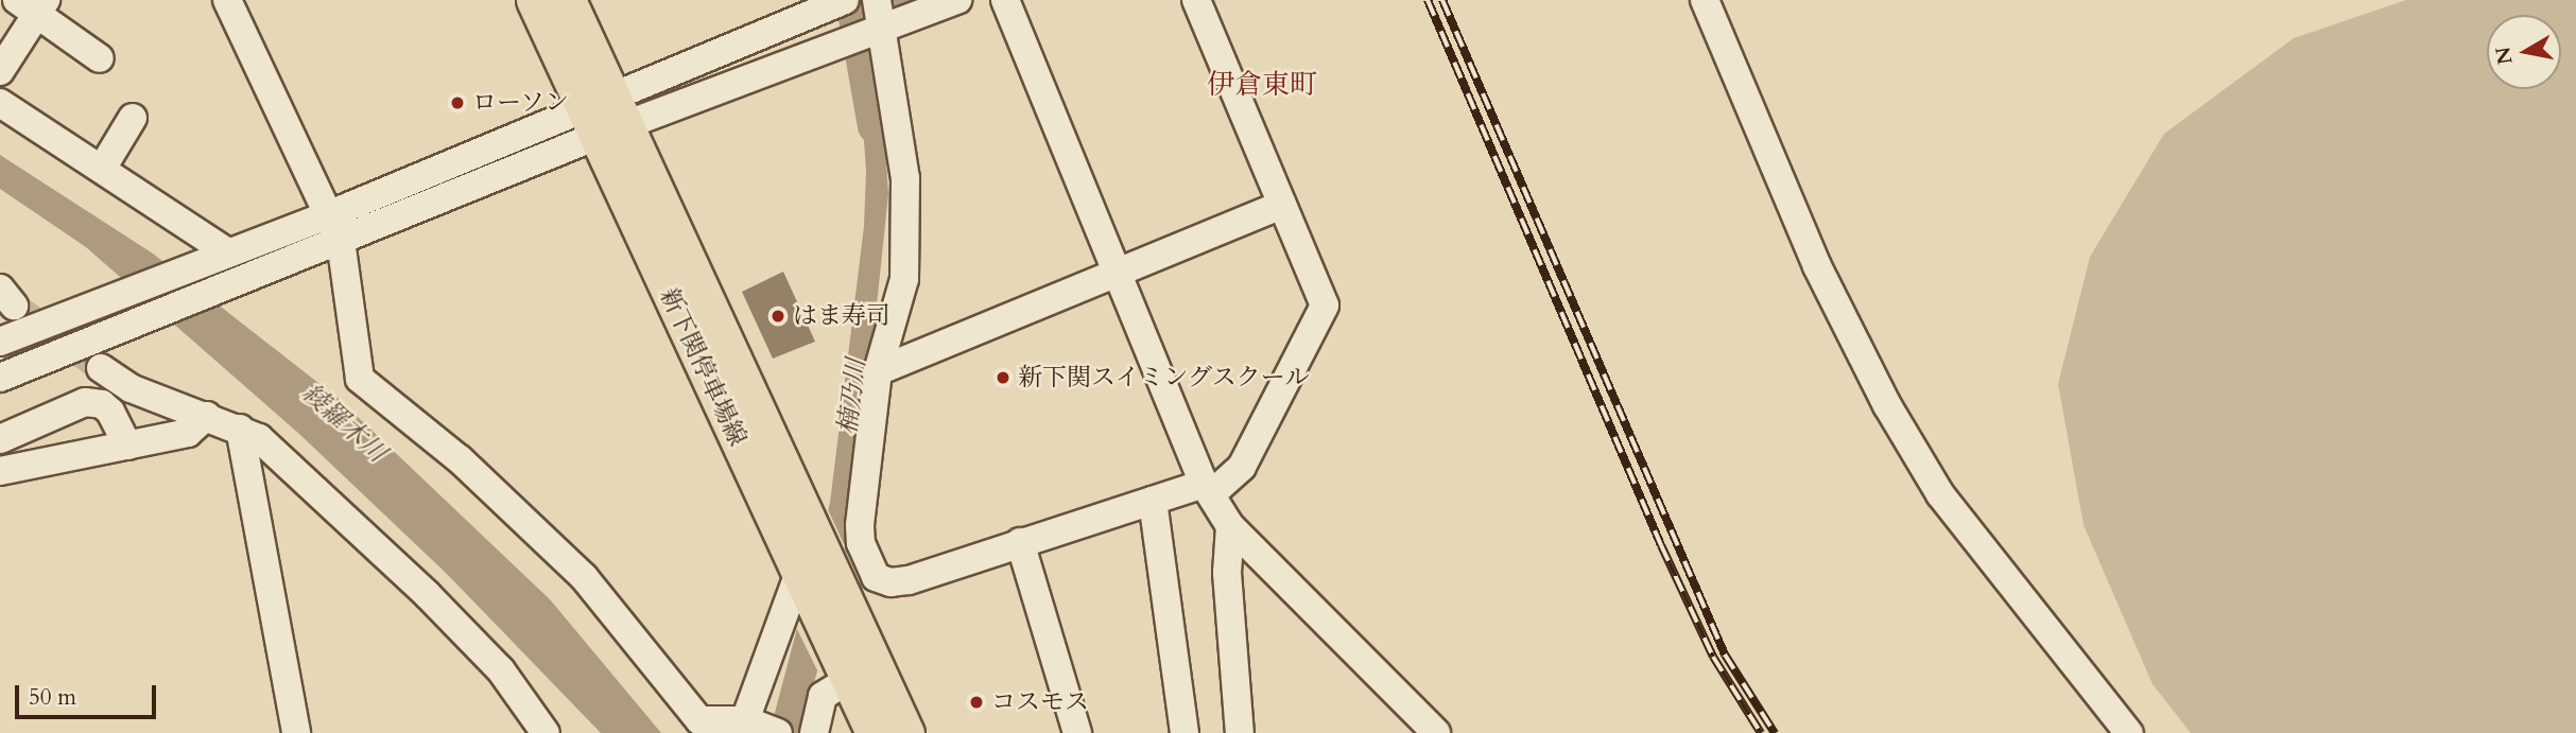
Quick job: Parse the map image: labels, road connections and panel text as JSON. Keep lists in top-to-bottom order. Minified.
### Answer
{"streets":{"main road":["新下関停車場線"]},"districts":["伊倉東町"],"water":["楠乃川","綾羅木川"],"places":["ローソン","はま寿司","新下関スイミングスクール","コスモス"],"scale_bar":"50 m","north":"left"}
